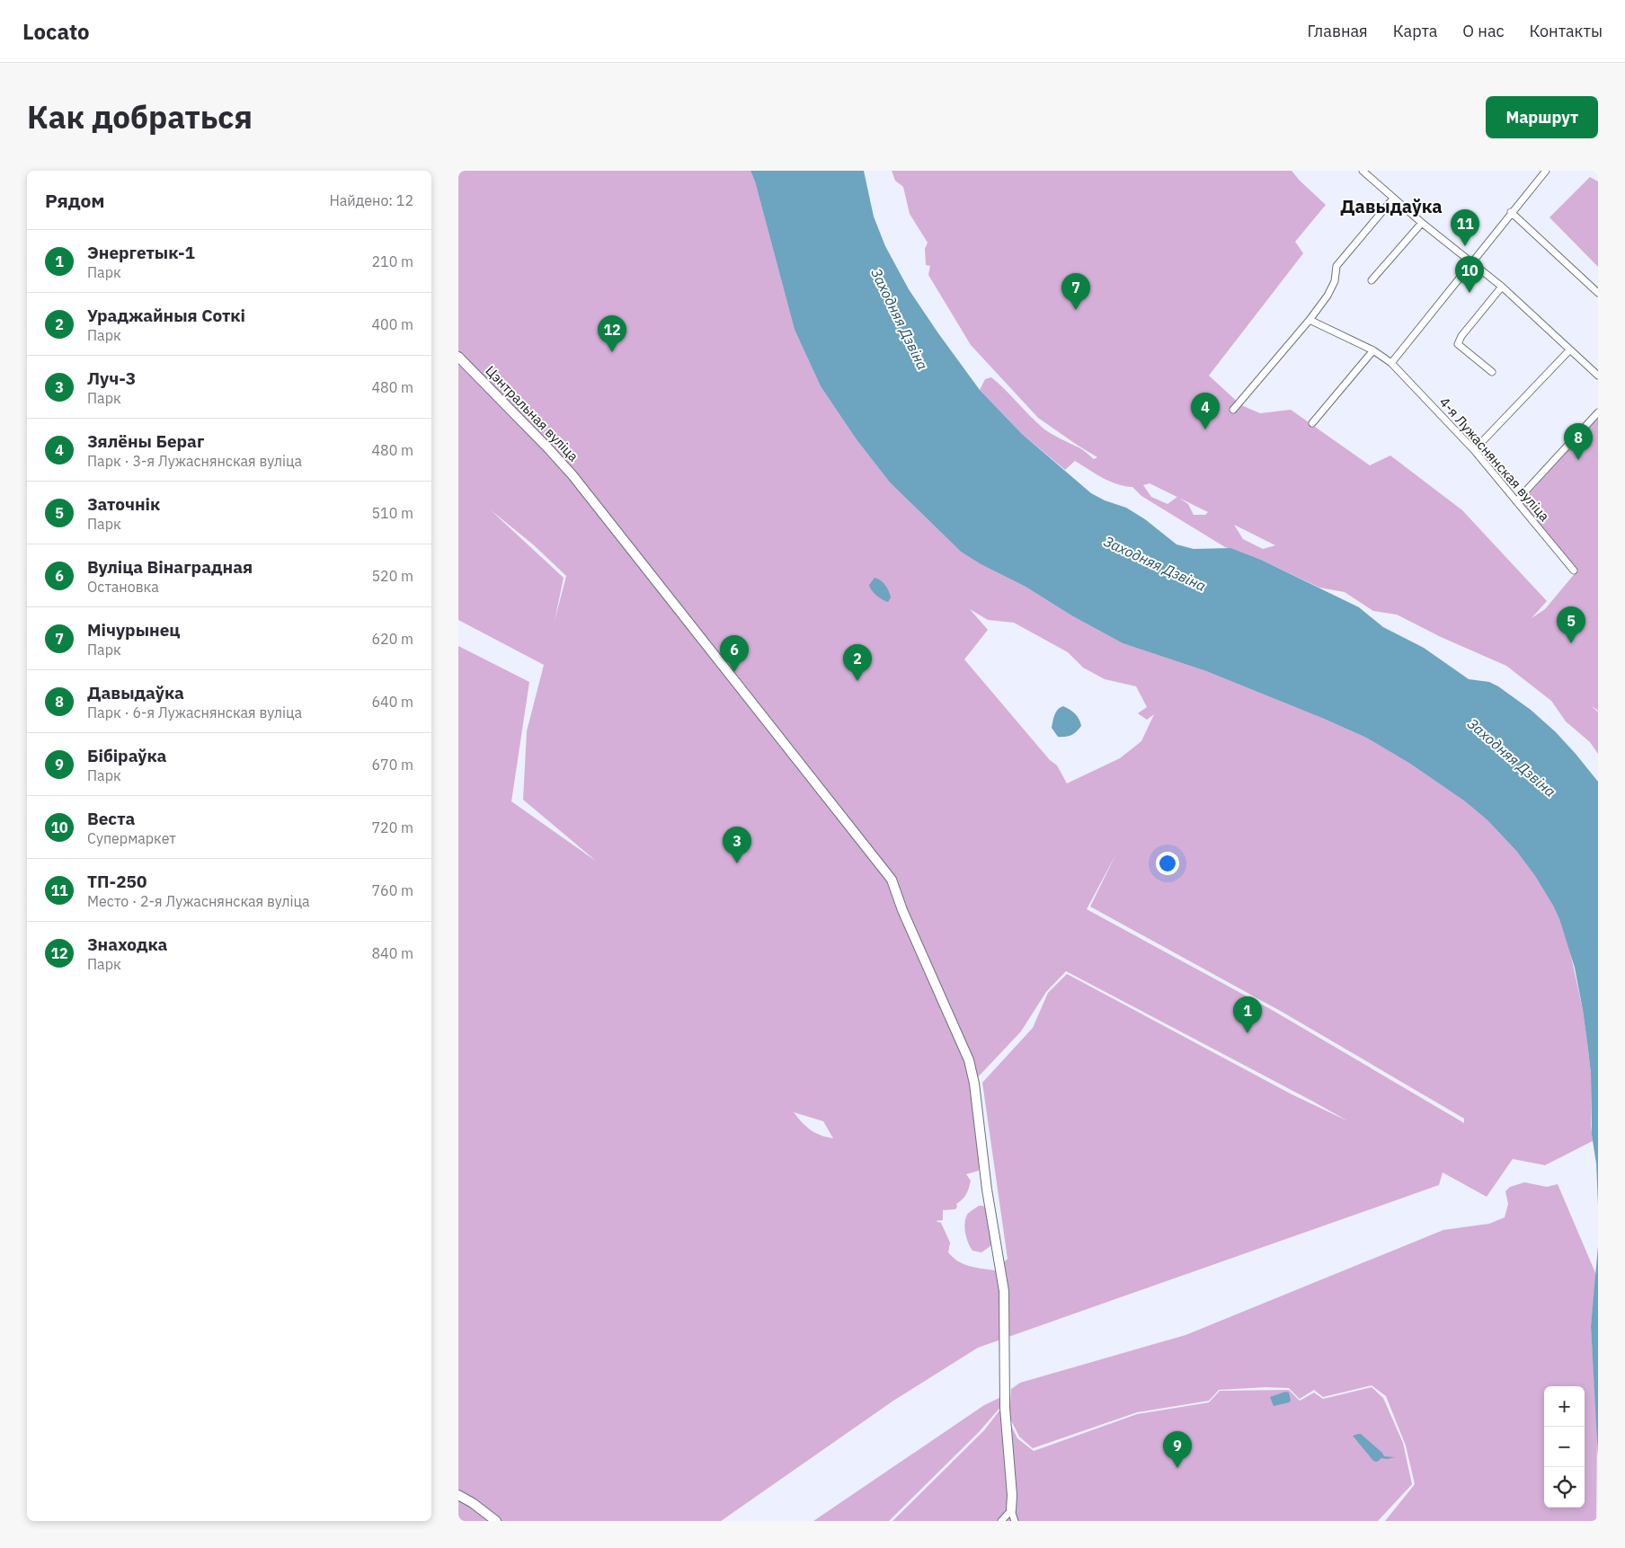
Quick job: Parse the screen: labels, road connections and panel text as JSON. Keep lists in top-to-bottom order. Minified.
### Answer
{"streets":{"street":["Цэнтральная вуліца","4-я Лужаснянская вуліца"]},"districts":["Давыдаўка"],"water":["Заходняя Дзвіна"],"page":{"header":"Locato","nav":["Главная","Карта","О нас","Контакты"],"title":"Как добраться","buttons":"Маршрут","heading":["Рядом","Найдено: 12"],"pins":["11","10","7","12","4","8","5","6","2","3","1","9"],"list":[{"mark":"1","name":"Энергетык-1","note":"Парк","value":"210 m"},{"mark":"2","name":"Ураджайныя Соткі","note":"Парк","value":"400 m"},{"mark":"3","name":"Луч-3","note":"Парк","value":"480 m"},{"mark":"4","name":"Зялёны Бераг","note":"Парк · 3-я Лужаснянская вуліца","value":"480 m"},{"mark":"5","name":"Заточнік","note":"Парк","value":"510 m"},{"mark":"6","name":"Вуліца Вінаградная","note":"Остановка","value":"520 m"},{"mark":"7","name":"Мічурынец","note":"Парк","value":"620 m"},{"mark":"8","name":"Давыдаўка","note":"Парк · 6-я Лужаснянская вуліца","value":"640 m"},{"mark":"9","name":"Бібіраўка","note":"Парк","value":"670 m"},{"mark":"10","name":"Веста","note":"Супермаркет","value":"720 m"},{"mark":"11","name":"ТП-250","note":"Место · 2-я Лужаснянская вуліца","value":"760 m"},{"mark":"12","name":"Знаходка","note":"Парк","value":"840 m"}],"map_buttons":["+","−"]}}
